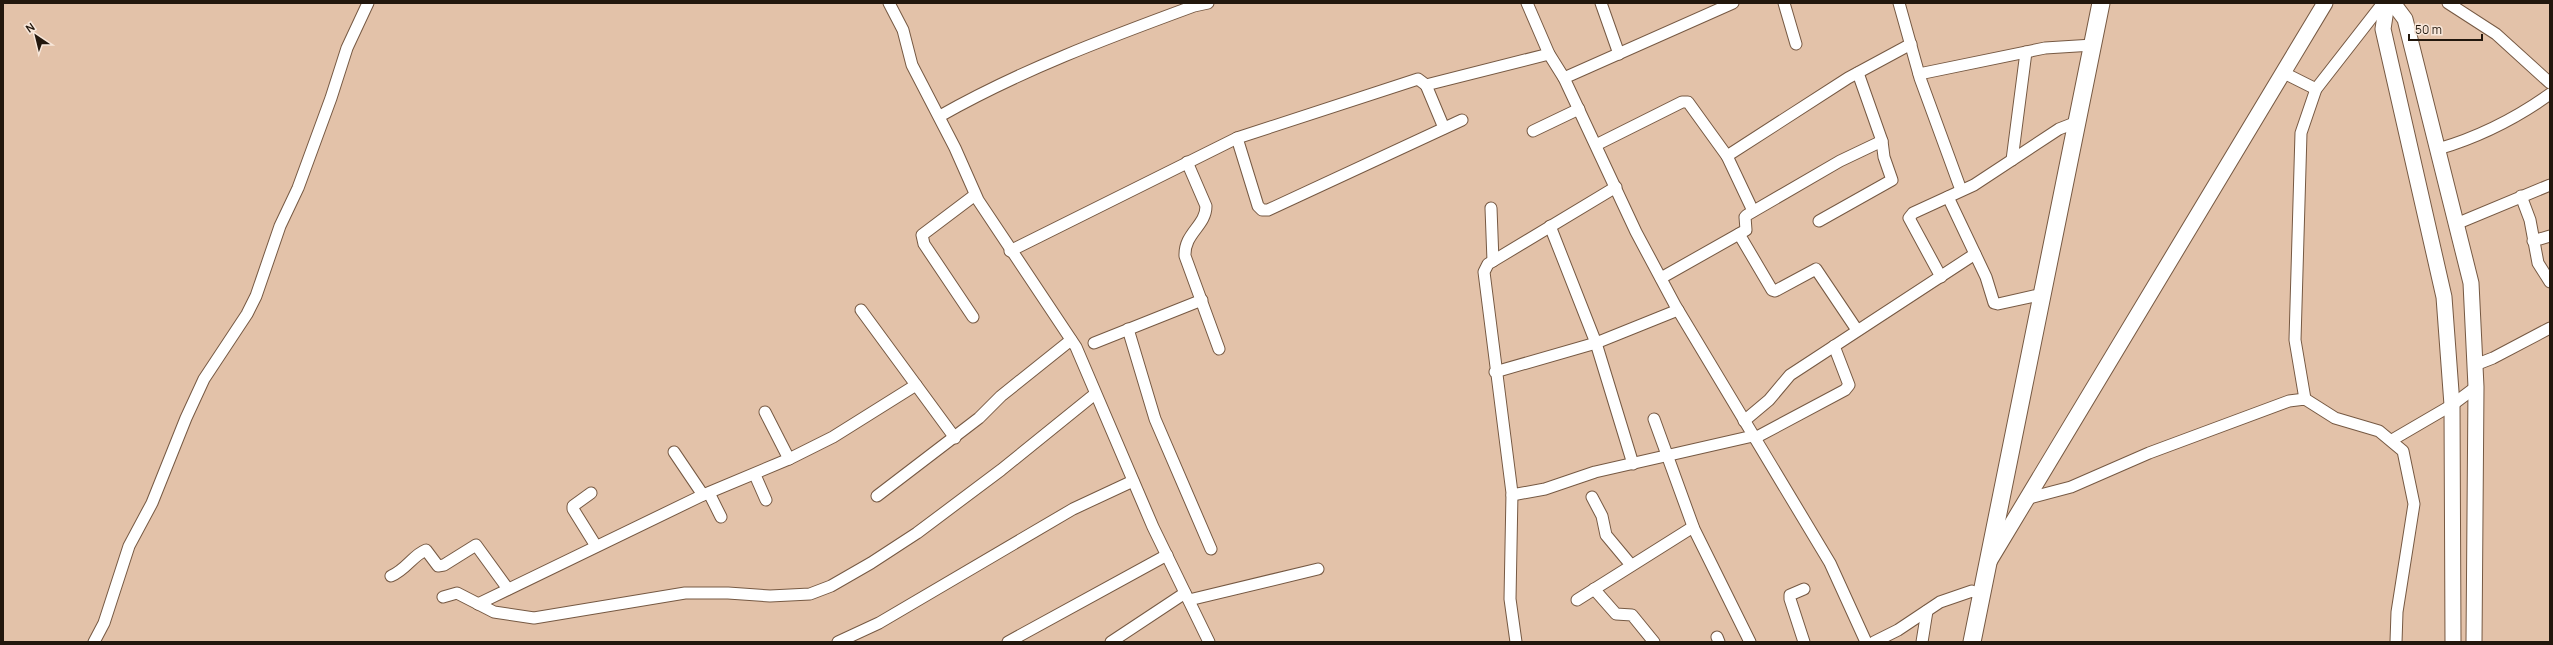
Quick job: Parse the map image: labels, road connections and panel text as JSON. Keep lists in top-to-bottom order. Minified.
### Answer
{"scale_bar":"50 m","north":"top left"}
